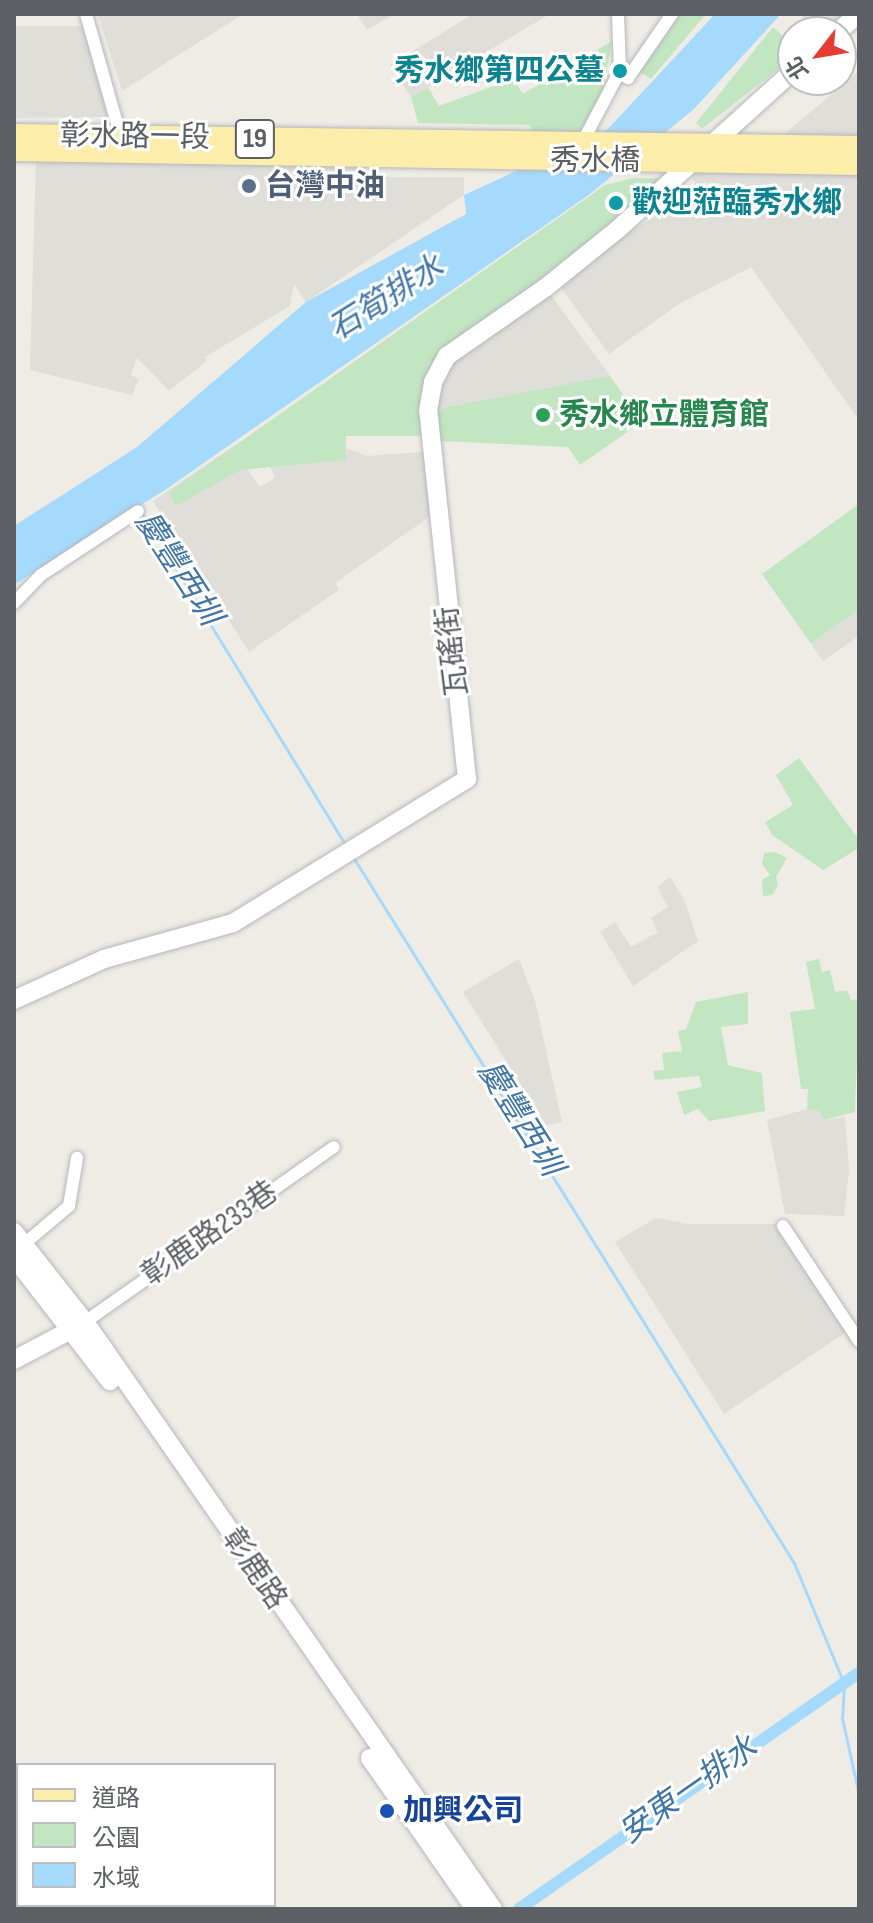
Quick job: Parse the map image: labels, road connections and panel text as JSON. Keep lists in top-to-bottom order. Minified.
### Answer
{"streets":{"main road":["彰水路一段","19","秀水橋"],"street":["瓦磘街","彰鹿路233巷","彰鹿路"]},"crossings":[["彰水路一段","秀水橋"],["19","秀水橋"],["19","瓦磘街"],["秀水橋","瓦磘街"],["彰鹿路233巷","彰鹿路"]],"water":["石筍排水","慶豐西圳","安東一排水"],"places":["秀水鄉第四公墓","台灣中油","歡迎蒞臨秀水鄉","秀水鄉立體育館","加興公司"],"legend":["道路","公園","水域"],"north":"bottom left"}
